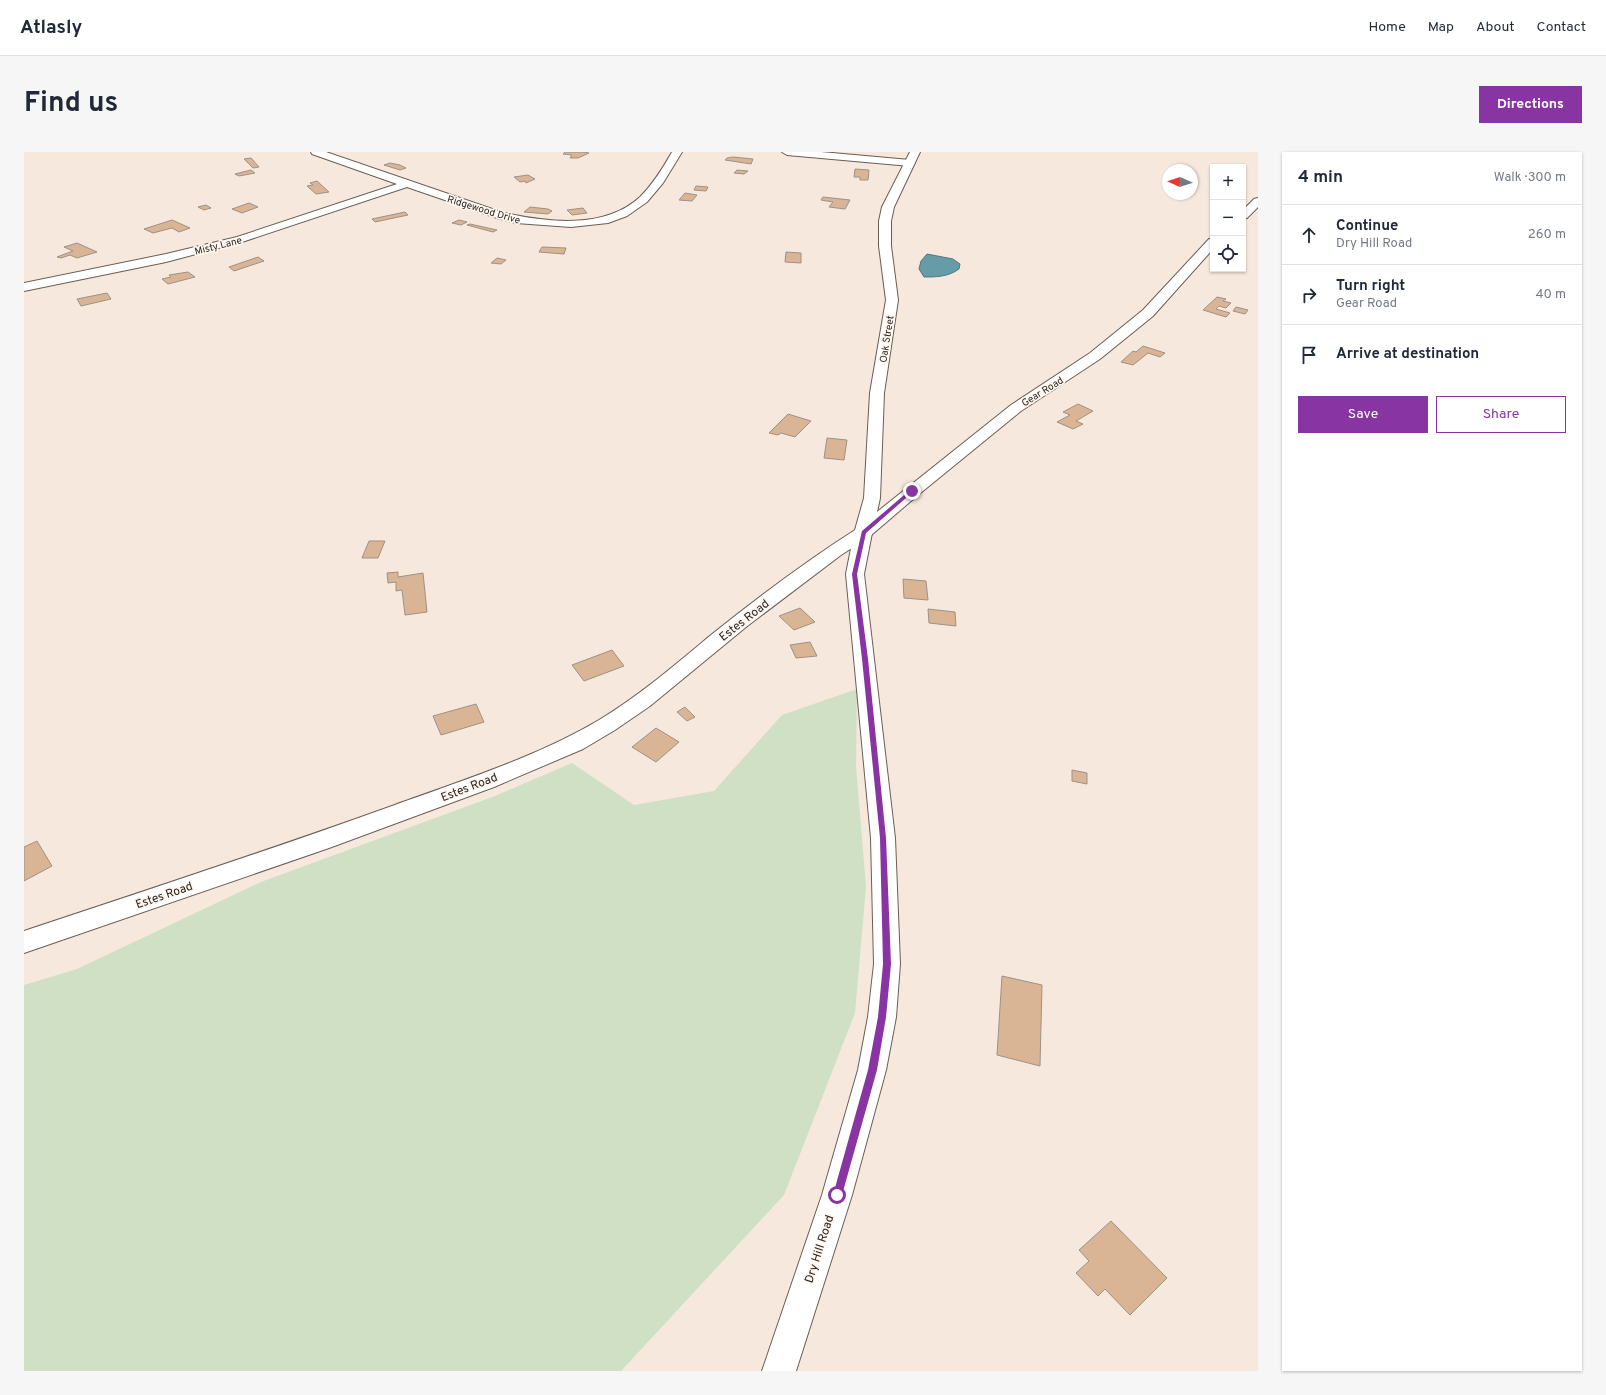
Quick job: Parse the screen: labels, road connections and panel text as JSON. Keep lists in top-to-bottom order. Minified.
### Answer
{"streets":{"street":["Ridgewood Drive","Misty Lane","Oak Street","Gear Road","Estes Road","Dry Hill Road"]},"crossings":[["Ridgewood Drive","Misty Lane"],["Oak Street","Gear Road"],["Oak Street","Estes Road"],["Oak Street","Dry Hill Road"],["Gear Road","Estes Road"],["Gear Road","Dry Hill Road"],["Estes Road","Dry Hill Road"]],"north":"left","page":{"header":"Atlasly","nav":["Home","Map","About","Contact"],"title":"Find us","buttons":["Directions",["Save","Share"]],"heading":["4 min","Walk · 300 m"],"map_buttons":["+","−"],"list":[["Continue","Dry Hill Road","260 m"],["Turn right","Gear Road","40 m"],"Arrive at destination"]}}
